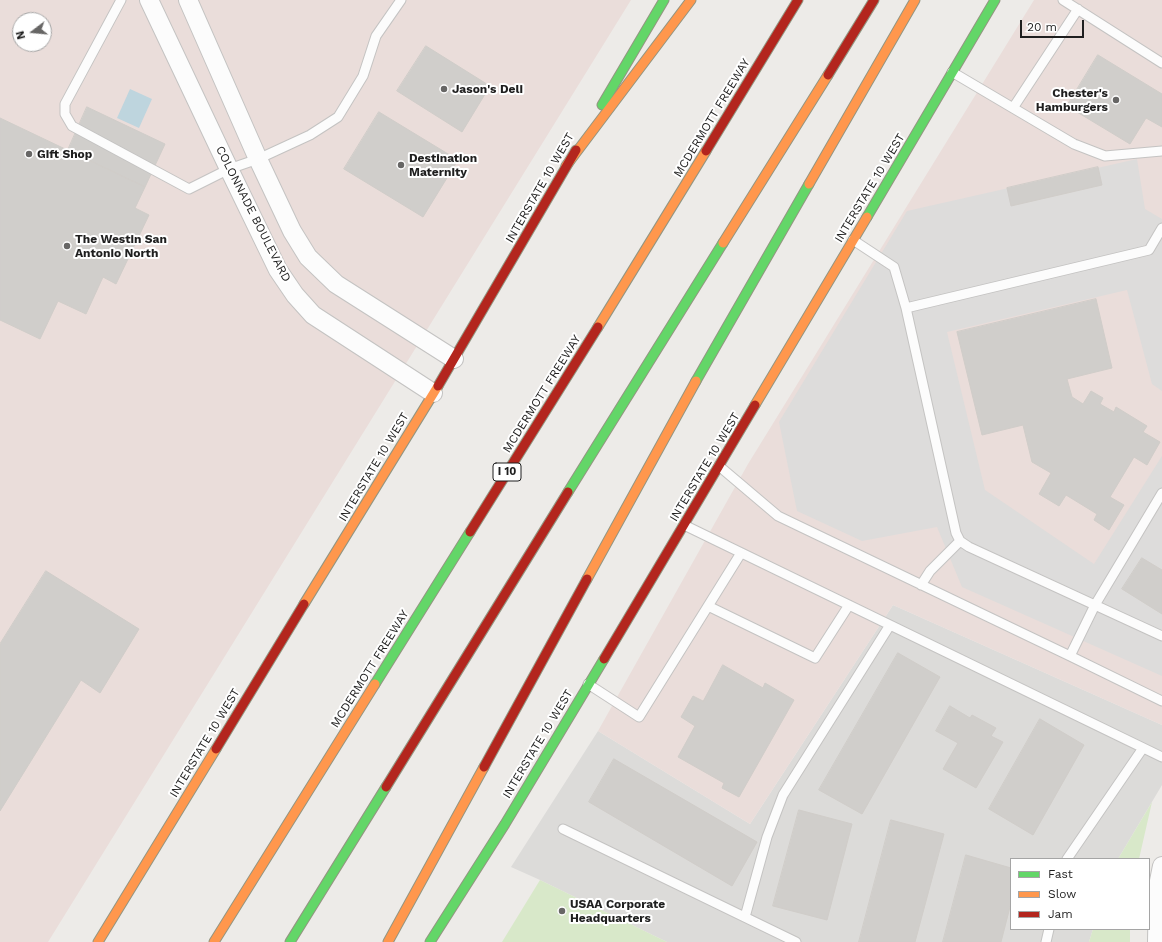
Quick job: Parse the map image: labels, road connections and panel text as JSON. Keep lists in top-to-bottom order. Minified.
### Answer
{"streets":{"main road":["MCDERMOTT FREEWAY","INTERSTATE 10 WEST","I 10"],"street":["COLONNADE BOULEVARD"]},"crossings":[["INTERSTATE 10 WEST","COLONNADE BOULEVARD"]],"places":["Jason's Deli","Chester's Hamburgers","Gift Shop","Destination Maternity","The Westin San Antonio North","USAA Corporate Headquarters"],"legend":["Fast","Slow","Jam"],"scale_bar":"20 m","north":"left"}
